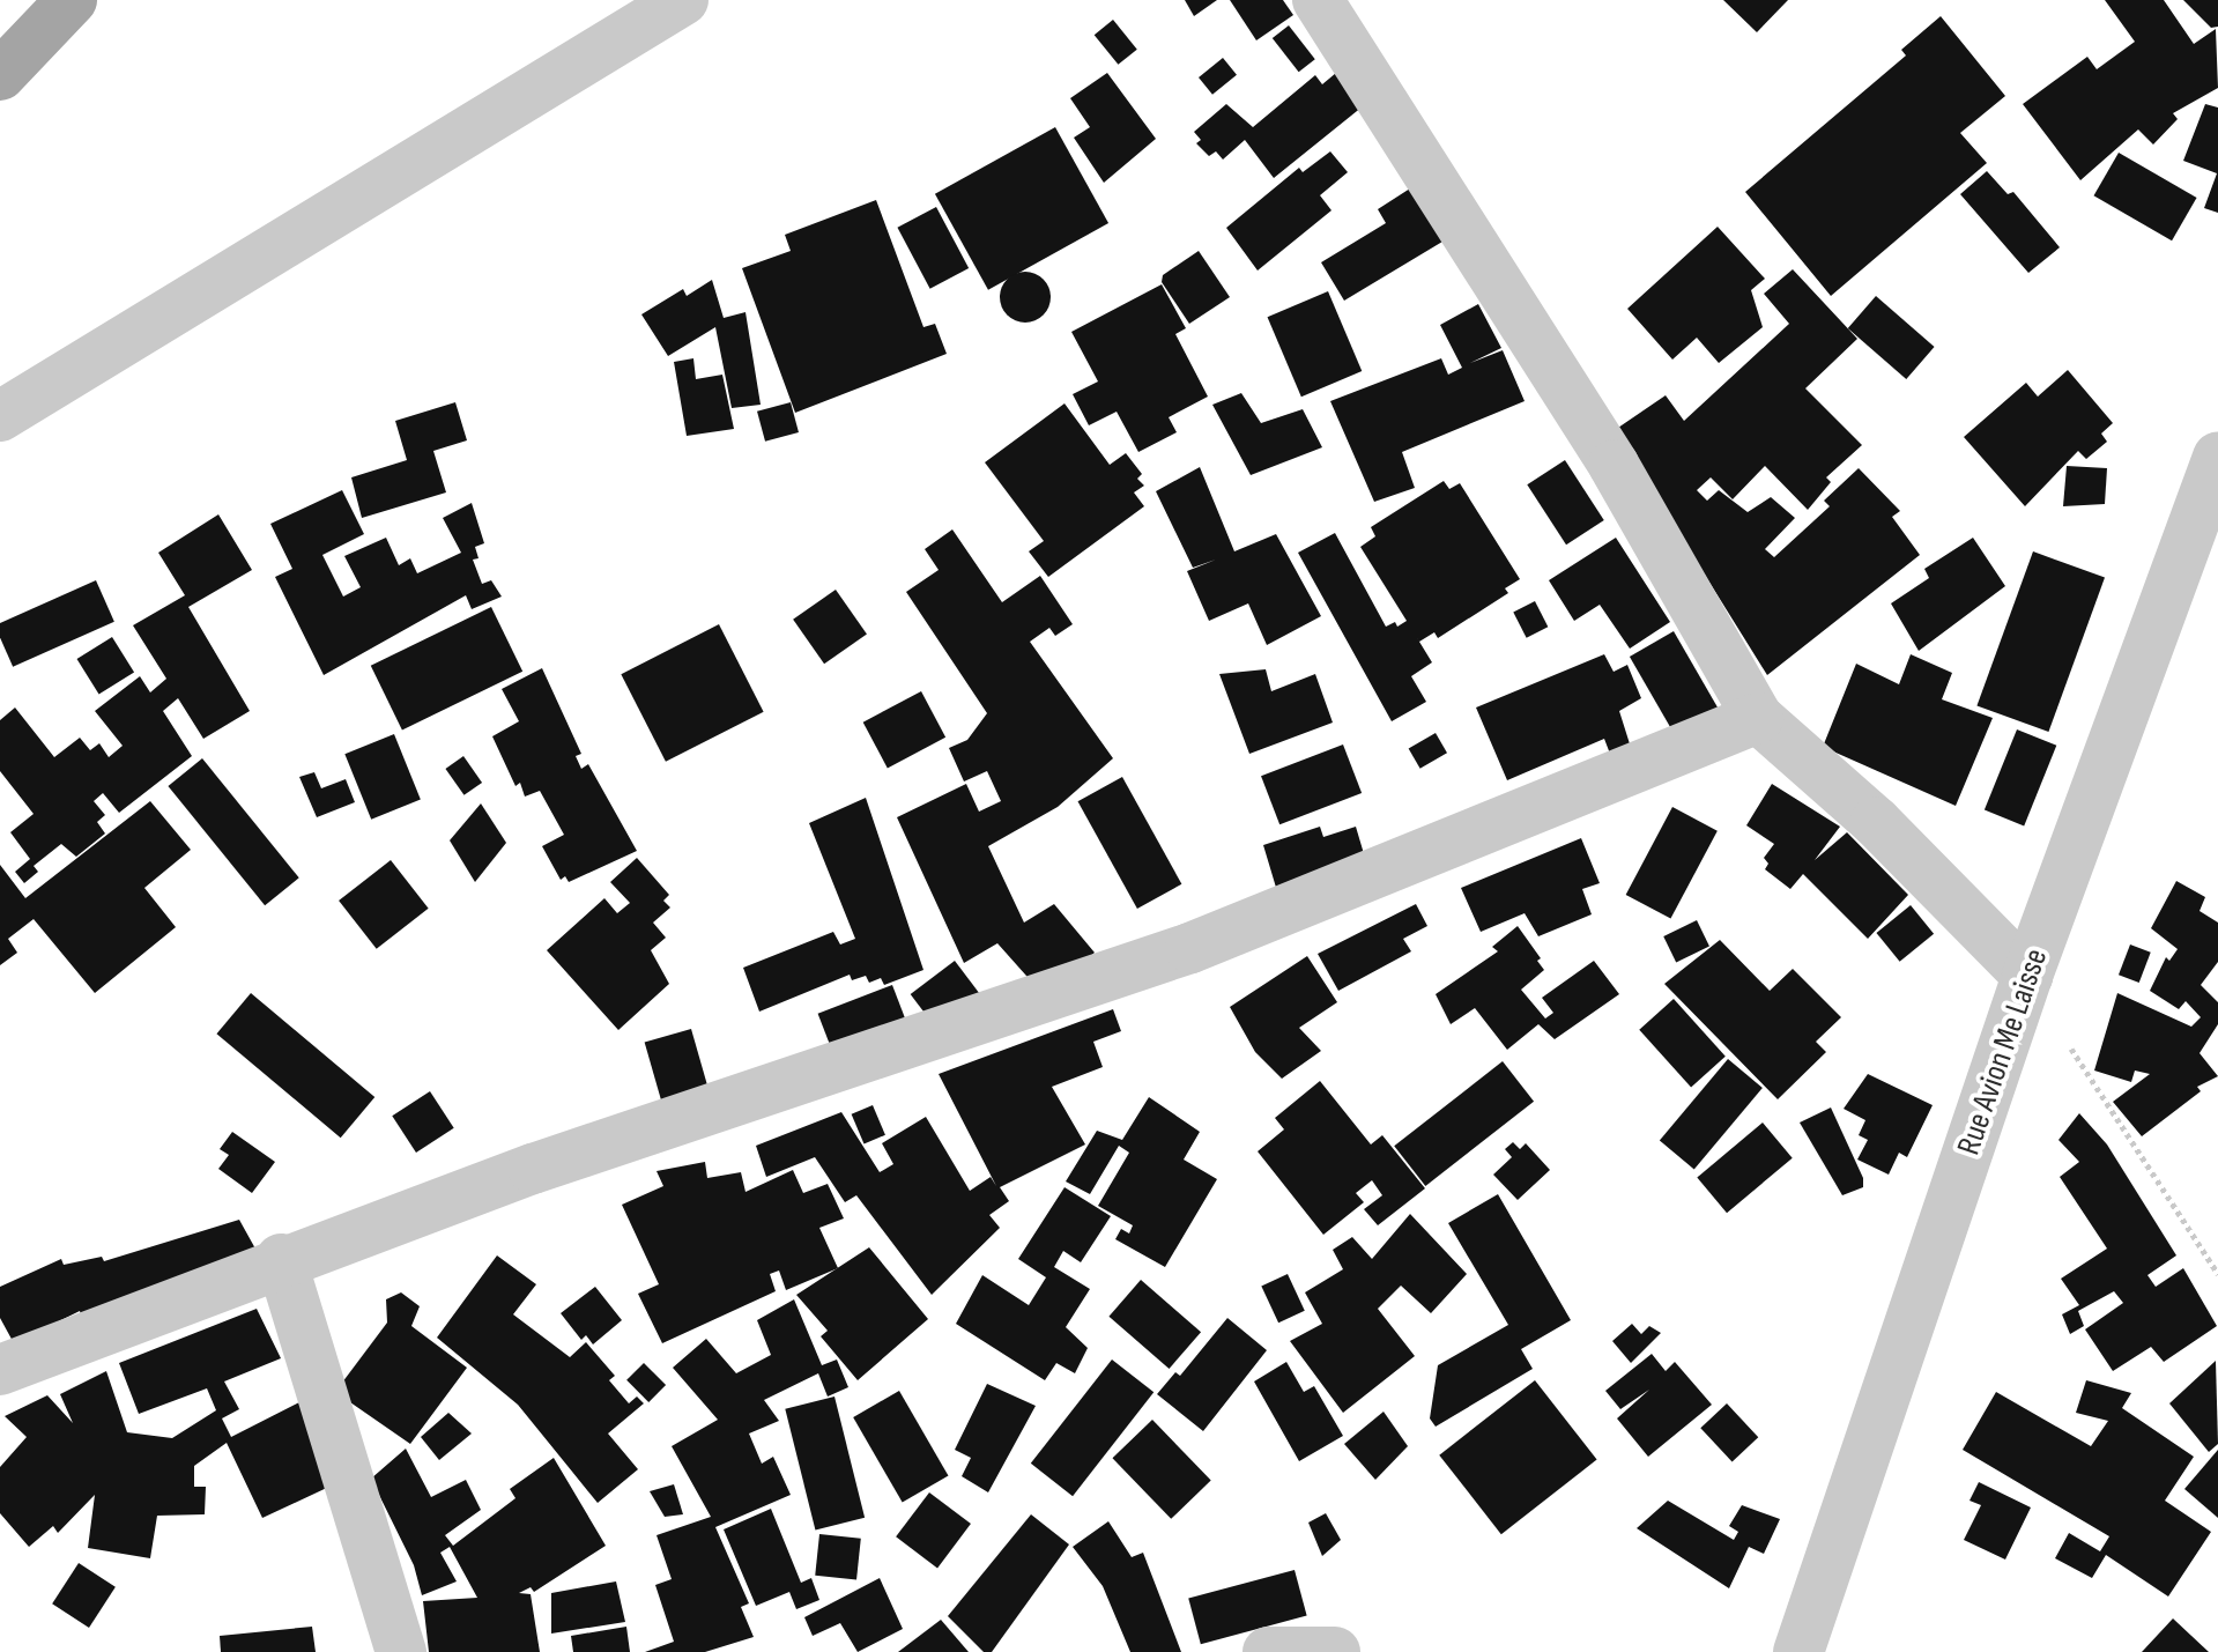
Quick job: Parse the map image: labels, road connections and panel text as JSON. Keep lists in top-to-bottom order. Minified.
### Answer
{"streets":{"street":["Rue Avion Me Laisse"]}}
